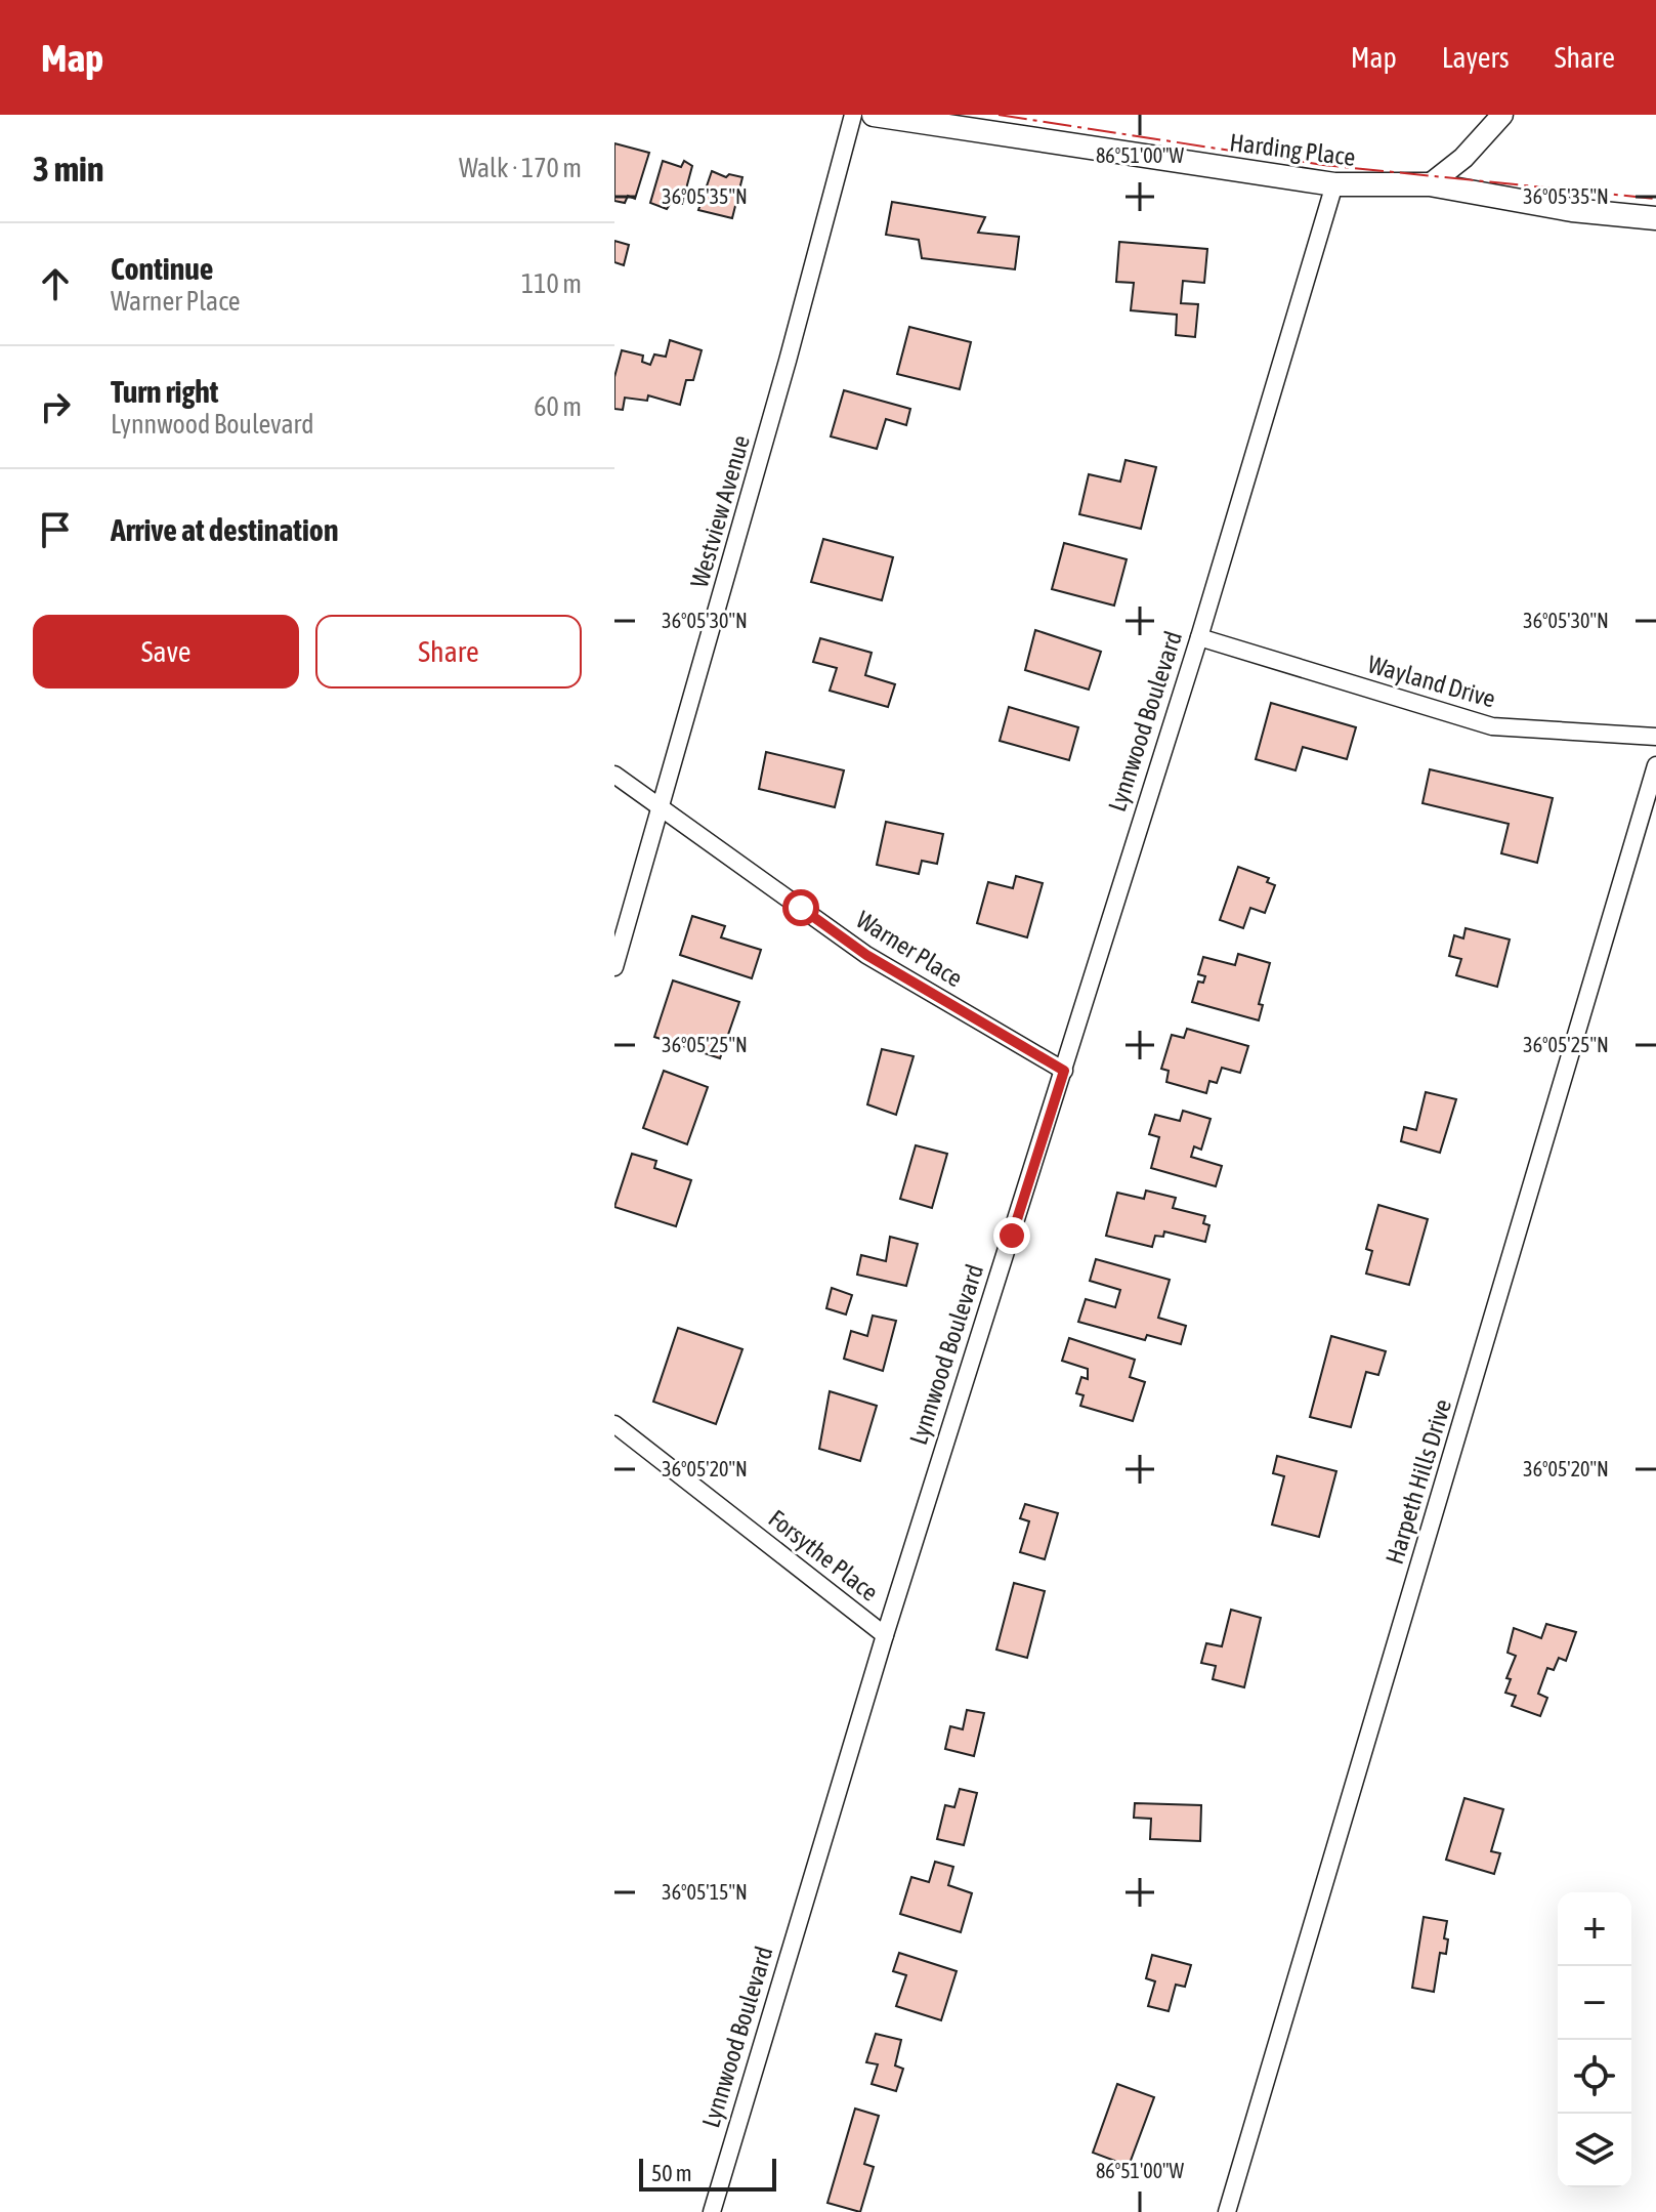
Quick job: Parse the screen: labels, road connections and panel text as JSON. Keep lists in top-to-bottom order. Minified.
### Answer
{"streets":{"main road":["Harding Place"],"street":["Westview Avenue","Wayland Drive","Lynnwood Boulevard","Warner Place","Harpeth Hills Drive","Forsythe Place"]},"crossings":[["Harding Place","Lynnwood Boulevard"],["Westview Avenue","Warner Place"],["Wayland Drive","Lynnwood Boulevard"],["Lynnwood Boulevard","Warner Place"],["Lynnwood Boulevard","Forsythe Place"]],"scale_bar":"50 m","page":{"header":"Map","nav":["Map","Layers","Share"],"heading":["3 min","Walk · 170 m"],"list":[["Continue","Warner Place","110 m"],["Turn right","Lynnwood Boulevard","60 m"],"Arrive at destination"],"buttons":["Save","Share"],"map_buttons":["+","−"],"scale":"50 m"},"coordinates":["86°51'00\"W","36°05'35\"N","36°05'30\"N","36°05'25\"N","36°05'20\"N","36°05'15\"N"]}
